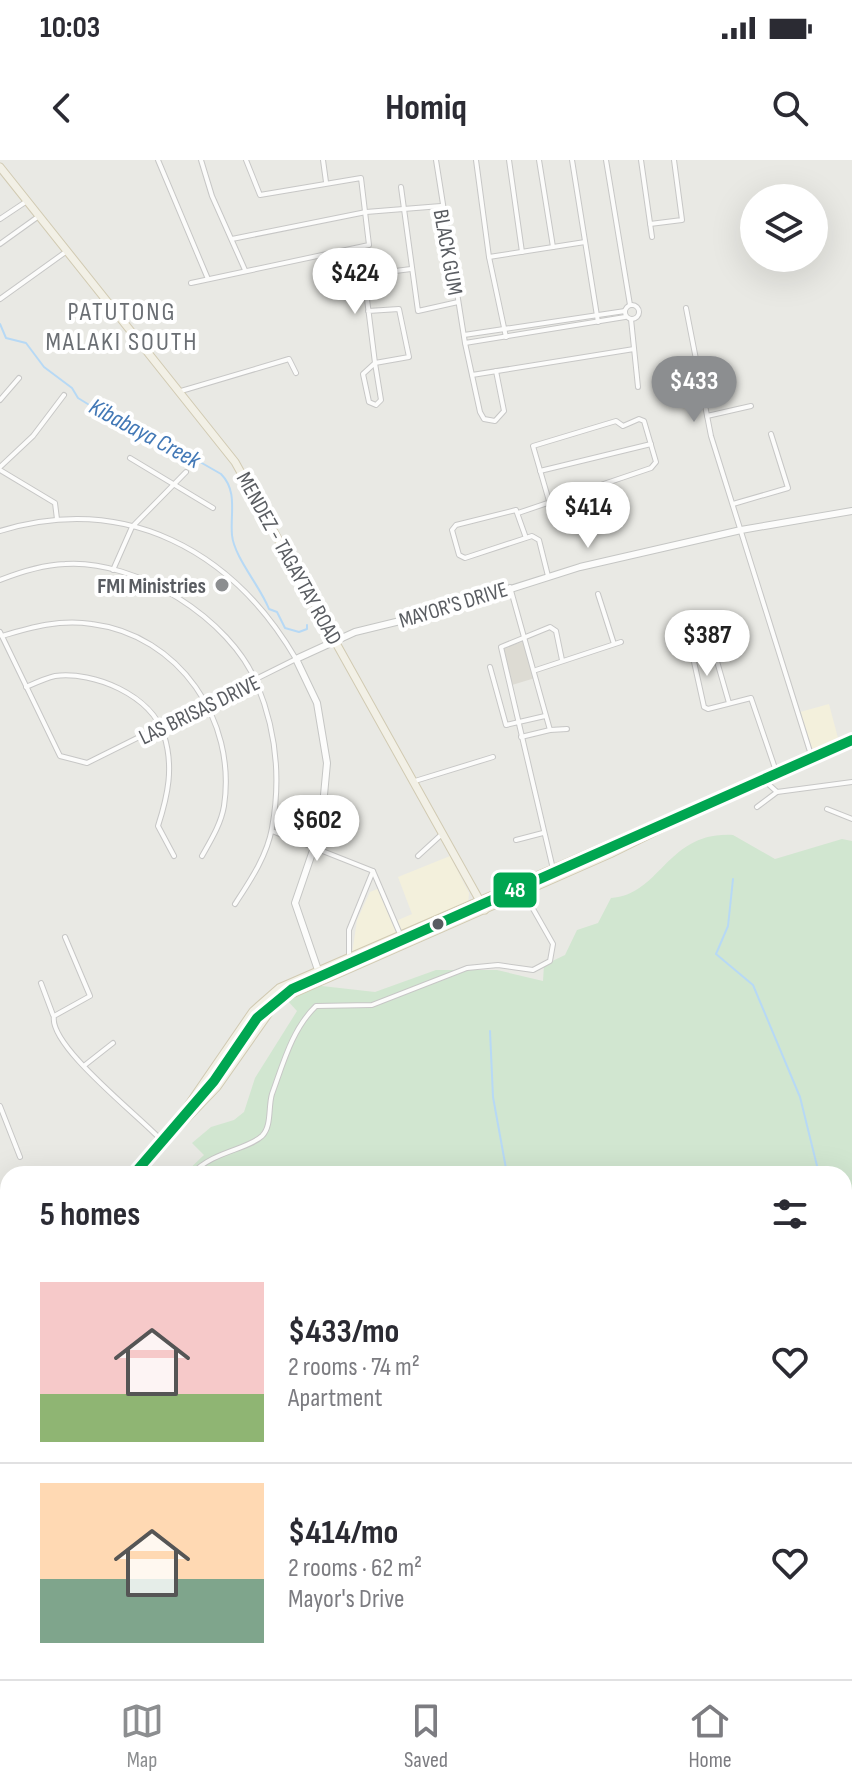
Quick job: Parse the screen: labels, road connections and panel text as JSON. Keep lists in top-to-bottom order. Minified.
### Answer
{"streets":{"main road":["MENDEZ - TAGAYTAY ROAD"],"street":["BLACK GUM","MAYOR'S DRIVE","LAS BRISAS DRIVE"]},"crossings":[["MENDEZ - TAGAYTAY ROAD","MAYOR'S DRIVE"],["MENDEZ - TAGAYTAY ROAD","LAS BRISAS DRIVE"],["MAYOR'S DRIVE","LAS BRISAS DRIVE"]],"districts":["PATUTONG MALAKI SOUTH"],"water":["Kibabaya Creek"],"places":["FMI Ministries"],"lines":["transit line 48"],"page":{"status":"10:03","header":"Homiq","price":["$424","$433","$414","$387","$602"],"heading":"5 homes","list":[{"name":"$433/mo","note":"2 rooms · 74 m² · Apartment"},{"name":"$414/mo","note":"2 rooms · 62 m² · Mayor's Drive"}],"tabs":["Map","Saved","Home"]}}
